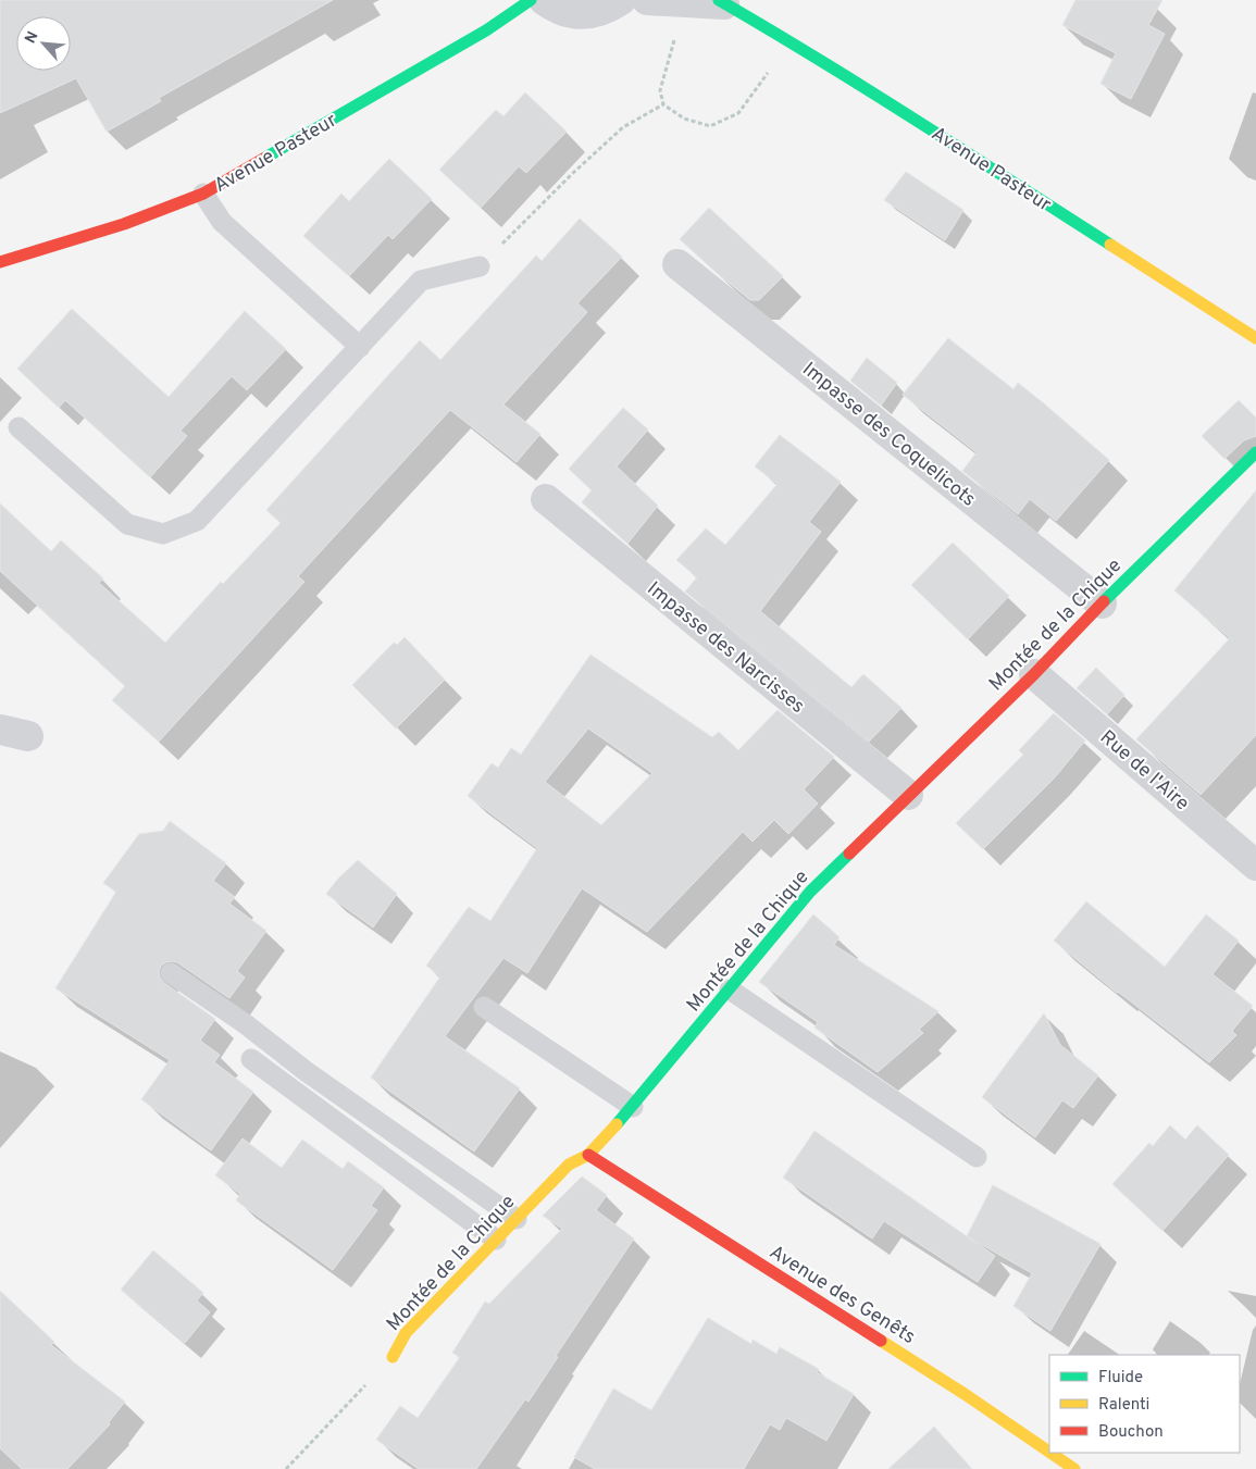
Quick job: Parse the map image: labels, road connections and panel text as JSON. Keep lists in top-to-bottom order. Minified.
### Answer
{"streets":{"street":["Avenue Pasteur","Impasse des Coquelicots","Montée de la Chique","Impasse des Narcisses","Rue de l'Aire","Avenue des Genêts"]},"crossings":[["Impasse des Coquelicots","Montée de la Chique"],["Montée de la Chique","Impasse des Narcisses"],["Montée de la Chique","Rue de l'Aire"],["Montée de la Chique","Avenue des Genêts"]],"legend":["Fluide","Ralenti","Bouchon"],"north":"top left"}
